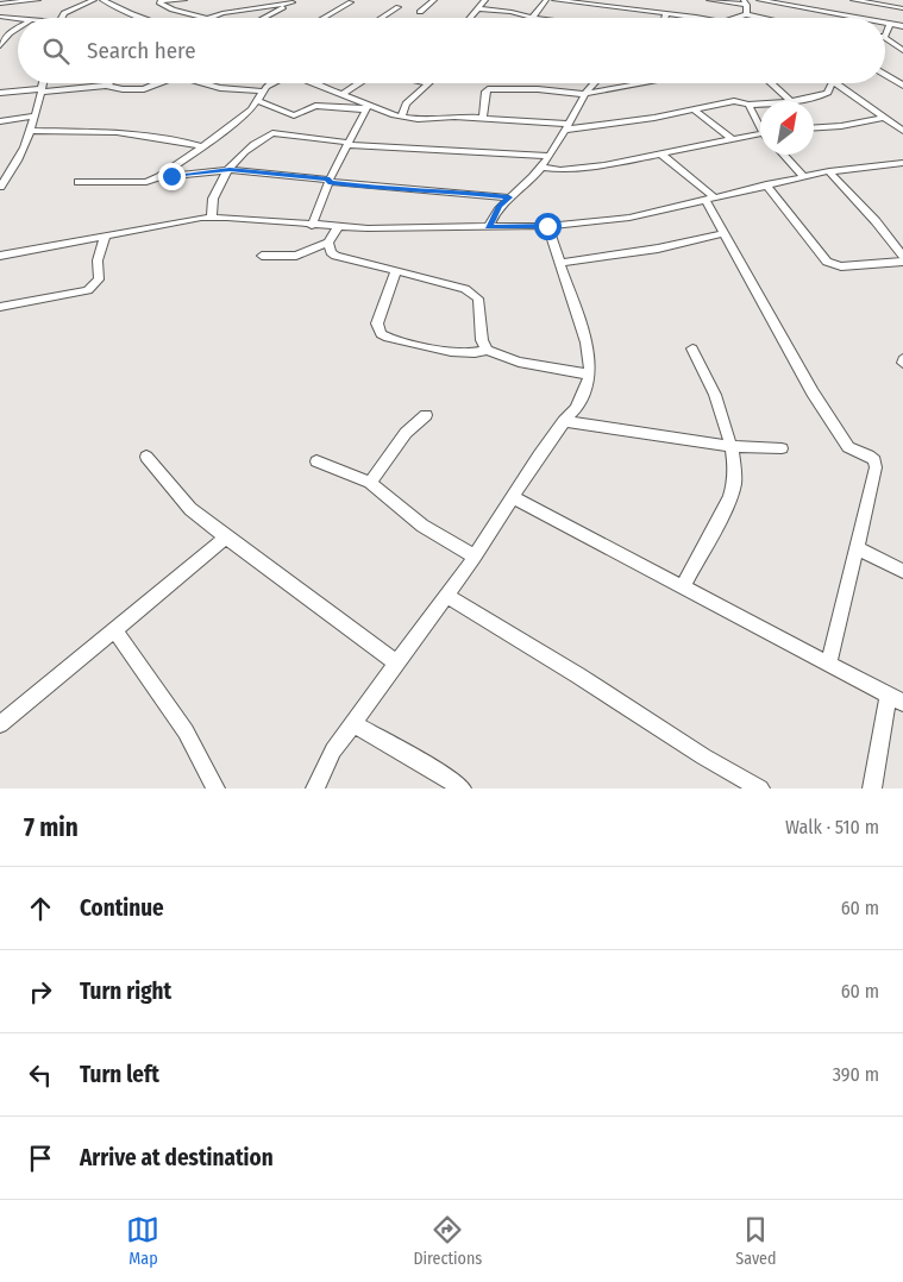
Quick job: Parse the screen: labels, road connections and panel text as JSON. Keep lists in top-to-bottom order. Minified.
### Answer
{"north":"top right","page":{"search":"Search here","heading":["7 min","Walk · 510 m"],"list":[["Continue","60 m"],["Turn right","60 m"],["Turn left","390 m"],"Arrive at destination"],"nav":["Map","Directions","Saved"]}}
